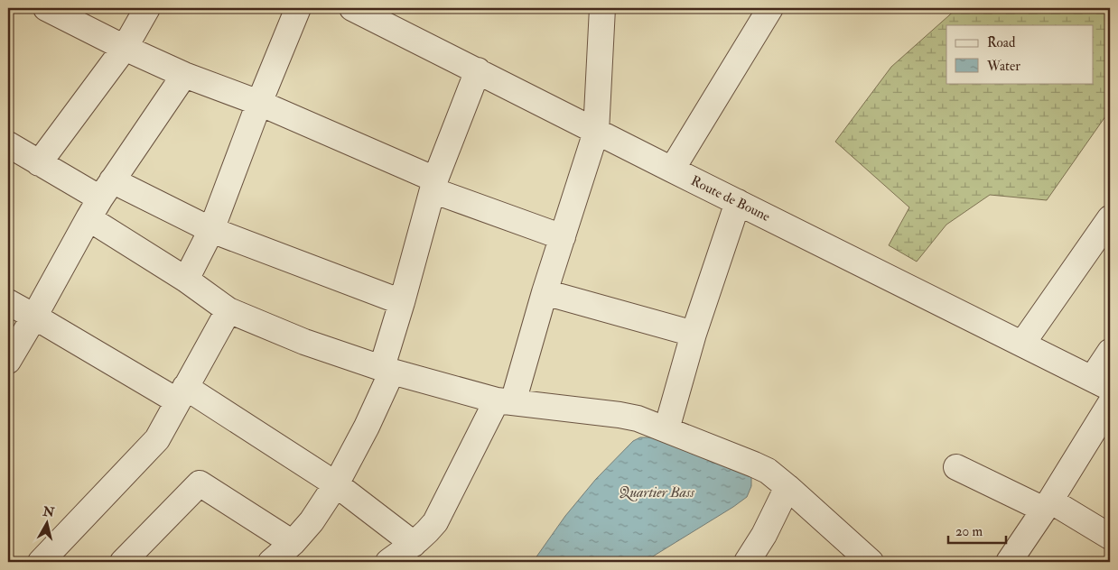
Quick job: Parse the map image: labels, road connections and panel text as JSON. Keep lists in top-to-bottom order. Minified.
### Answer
{"streets":{"street":["Route de Boune"]},"water":["Quartier Bass"],"legend":["Road","Water"],"scale_bar":"20 m","north":"top"}
